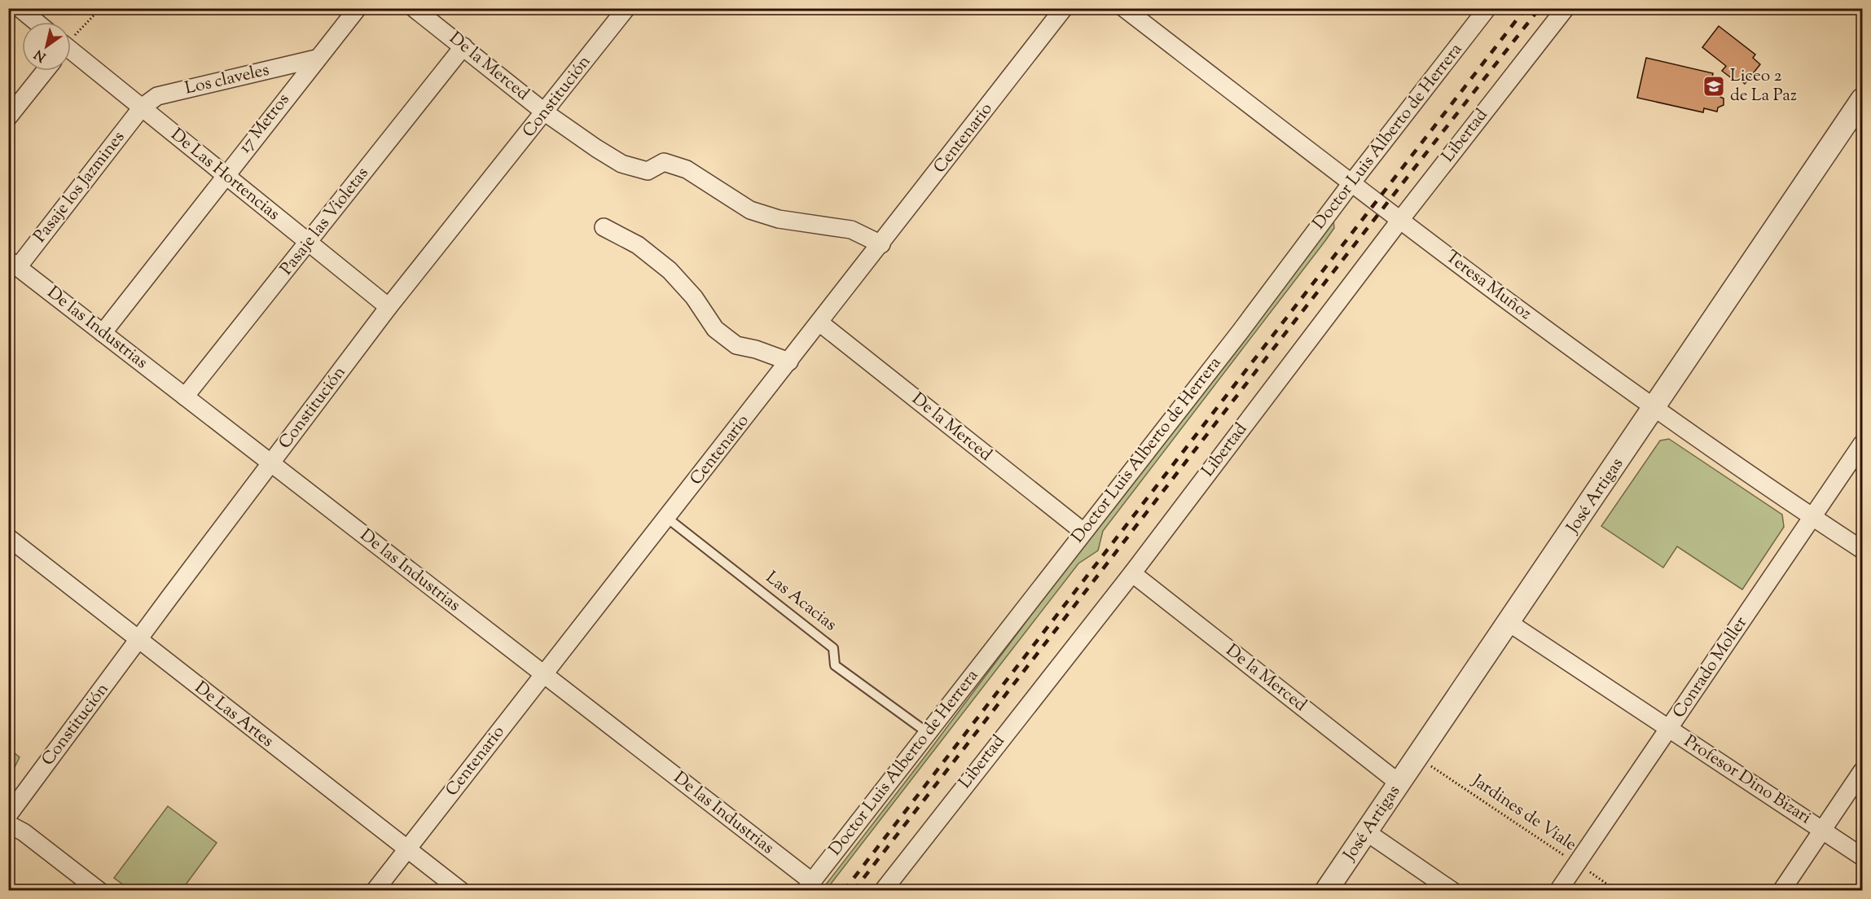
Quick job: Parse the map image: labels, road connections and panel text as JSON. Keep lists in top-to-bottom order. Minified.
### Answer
{"streets":{"street":["De la Merced","Los claveles","Constitución","17 Metros","Libertad","Doctor Luis Alberto de Herrera","Centenario","De Las Hortencias","Pasaje los Jazmines","Pasaje las Violetas","Teresa Muñoz","De las Industrias","José Artigas","Conrado Moller","De Las Artes","Profesor Dino Bizari"],"lane":["Las Acacias"],"path":["Jardines de Viale"]},"crossings":[["De la Merced","Constitución"],["De la Merced","Libertad"],["De la Merced","Doctor Luis Alberto de Herrera"],["De la Merced","Centenario"],["De la Merced","Pasaje las Violetas"],["De la Merced","José Artigas"],["Los claveles","17 Metros"],["Los claveles","De Las Hortencias"],["Los claveles","Pasaje los Jazmines"],["Constitución","De Las Hortencias"],["Constitución","De las Industrias"],["Constitución","De Las Artes"],["17 Metros","De Las Hortencias"],["17 Metros","De las Industrias"],["Libertad","Teresa Muñoz"],["Doctor Luis Alberto de Herrera","Teresa Muñoz"],["Doctor Luis Alberto de Herrera","De las Industrias"],["Doctor Luis Alberto de Herrera","Las Acacias"],["Centenario","De las Industrias"],["Centenario","Las Acacias"],["Centenario","De Las Artes"],["De Las Hortencias","Pasaje los Jazmines"],["De Las Hortencias","Pasaje las Violetas"],["Pasaje los Jazmines","De las Industrias"],["Pasaje las Violetas","De las Industrias"],["Teresa Muñoz","José Artigas"],["Teresa Muñoz","Conrado Moller"],["José Artigas","Profesor Dino Bizari"],["José Artigas","Jardines de Viale"],["Conrado Moller","Profesor Dino Bizari"],["Conrado Moller","Jardines de Viale"]],"places":{"school or university":["Liceo 2 de La Paz"]},"north":"bottom left"}
